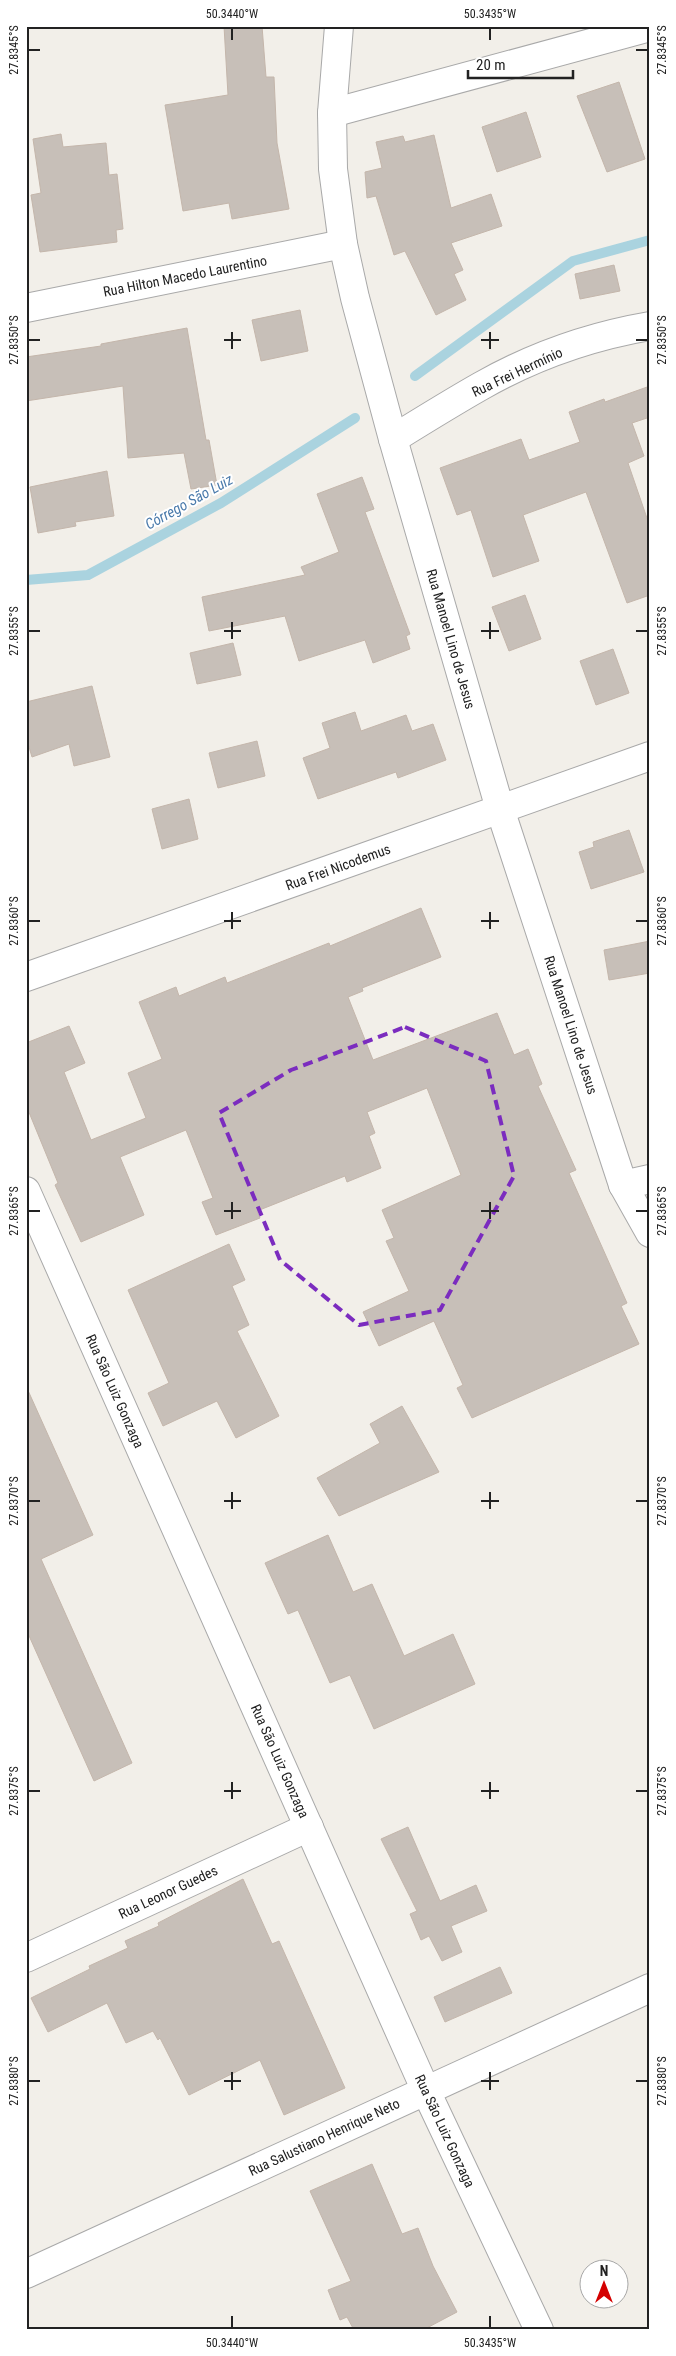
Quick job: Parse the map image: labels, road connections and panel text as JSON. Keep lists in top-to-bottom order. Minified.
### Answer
{"streets":{"street":["Rua Hilton Macedo Laurentino","Rua Frei Hermínio","Rua Manoel Lino de Jesus","Rua Frei Nicodemus","Rua São Luiz Gonzaga","Rua Leonor Guedes","Rua Salustiano Henrique Neto"]},"crossings":[["Rua Hilton Macedo Laurentino","Rua Manoel Lino de Jesus"],["Rua Frei Hermínio","Rua Manoel Lino de Jesus"],["Rua Manoel Lino de Jesus","Rua Frei Nicodemus"],["Rua São Luiz Gonzaga","Rua Leonor Guedes"],["Rua São Luiz Gonzaga","Rua Salustiano Henrique Neto"]],"water":["Córrego São Luiz"],"scale_bar":"20 m","north":"top","coordinates":["50.3440°W","50.3435°W","27.8345°S","27.8350°S","27.8355°S","27.8360°S","27.8365°S","27.8370°S","27.8375°S","27.8380°S"]}
